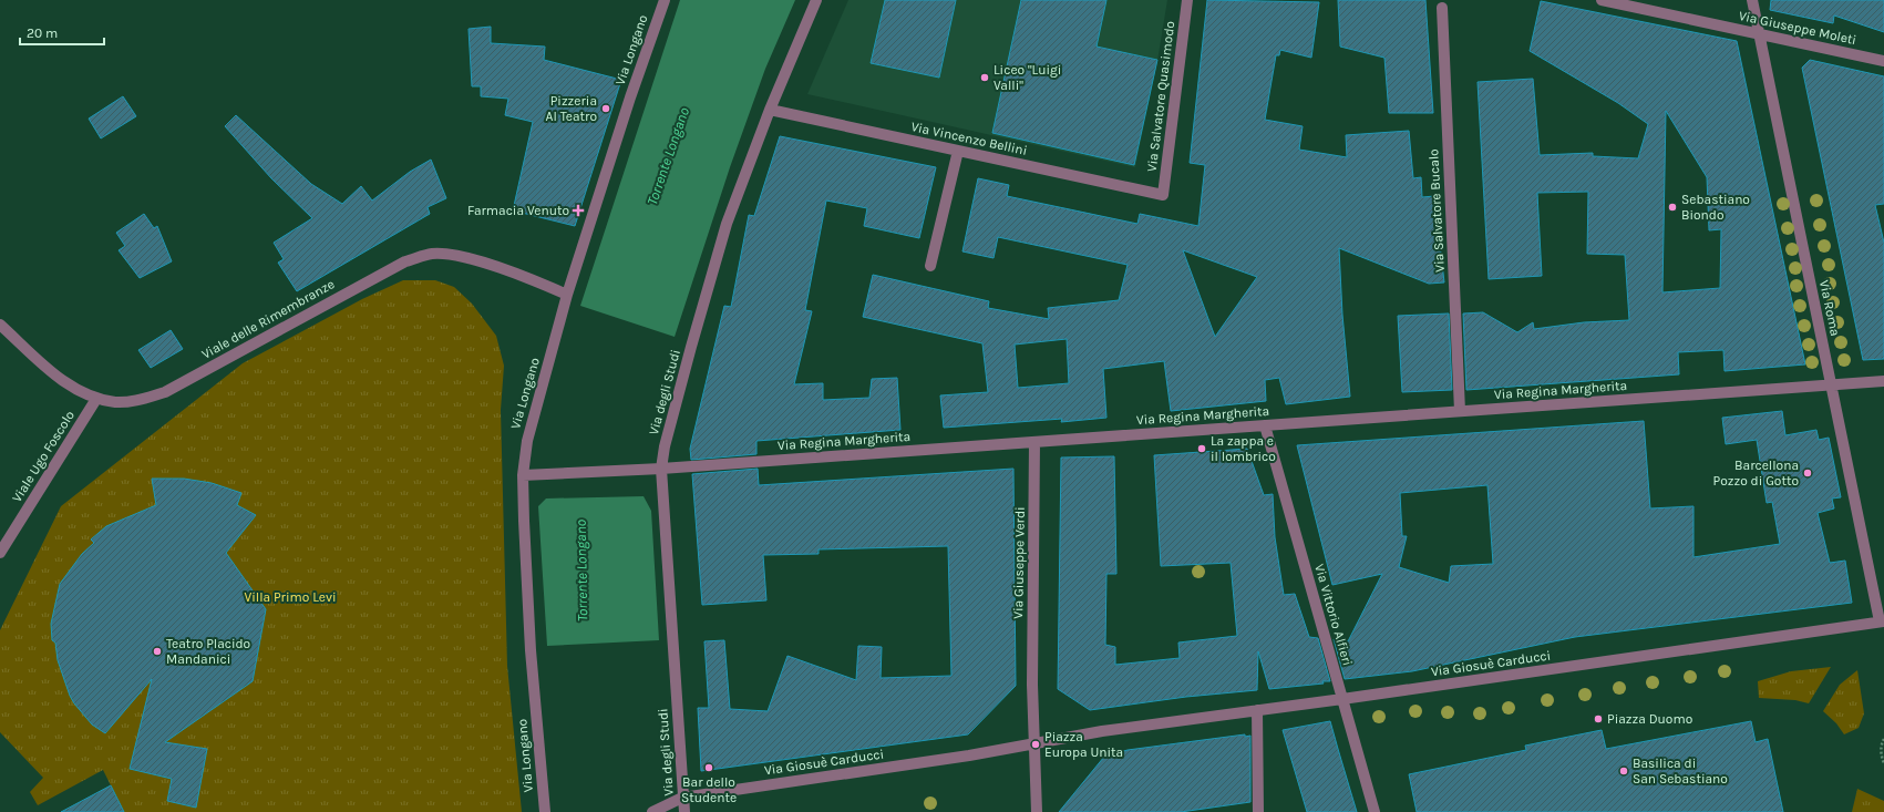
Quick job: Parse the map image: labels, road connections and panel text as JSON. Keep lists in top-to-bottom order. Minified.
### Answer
{"streets":{"street":["Via Giuseppe Moleti","Via Longano","Via Salvatore Quasimodo","Via Vincenzo Bellini","Via Salvatore Bucalo","Via Roma","Viale delle Rimembranze","Via Regina Margherita","Via degli Studi","Viale Ugo Foscolo","Via Giuseppe Verdi","Via Vittorio Alfieri","Via Giosuè Carducci"]},"crossings":[["Via Giuseppe Moleti","Via Roma"],["Via Longano","Viale delle Rimembranze"],["Via Longano","Via Regina Margherita"],["Via Salvatore Quasimodo","Via Vincenzo Bellini"],["Via Vincenzo Bellini","Via degli Studi"],["Via Salvatore Bucalo","Via Regina Margherita"],["Via Roma","Via Regina Margherita"],["Via Roma","Via Giosuè Carducci"],["Viale delle Rimembranze","Viale Ugo Foscolo"],["Via Regina Margherita","Via degli Studi"],["Via Regina Margherita","Via Giuseppe Verdi"],["Via Regina Margherita","Via Vittorio Alfieri"],["Via degli Studi","Via Giosuè Carducci"],["Via Giuseppe Verdi","Via Giosuè Carducci"],["Via Vittorio Alfieri","Via Giosuè Carducci"]],"water":["Torrente Longano"],"parks":["Villa Primo Levi"],"places":{"other":["Liceo \"Luigi Valli\"","Pizzeria Al Teatro","Sebastiano Biondo","La zappa e il lombrico","Barcellona Pozzo di Gotto","Teatro Placido Mandanici","Piazza Duomo","Piazza Europa Unita","Bar dello Studente","Basilica di San Sebastiano"],"health":["Farmacia Venuto"]},"scale_bar":"20 m"}
